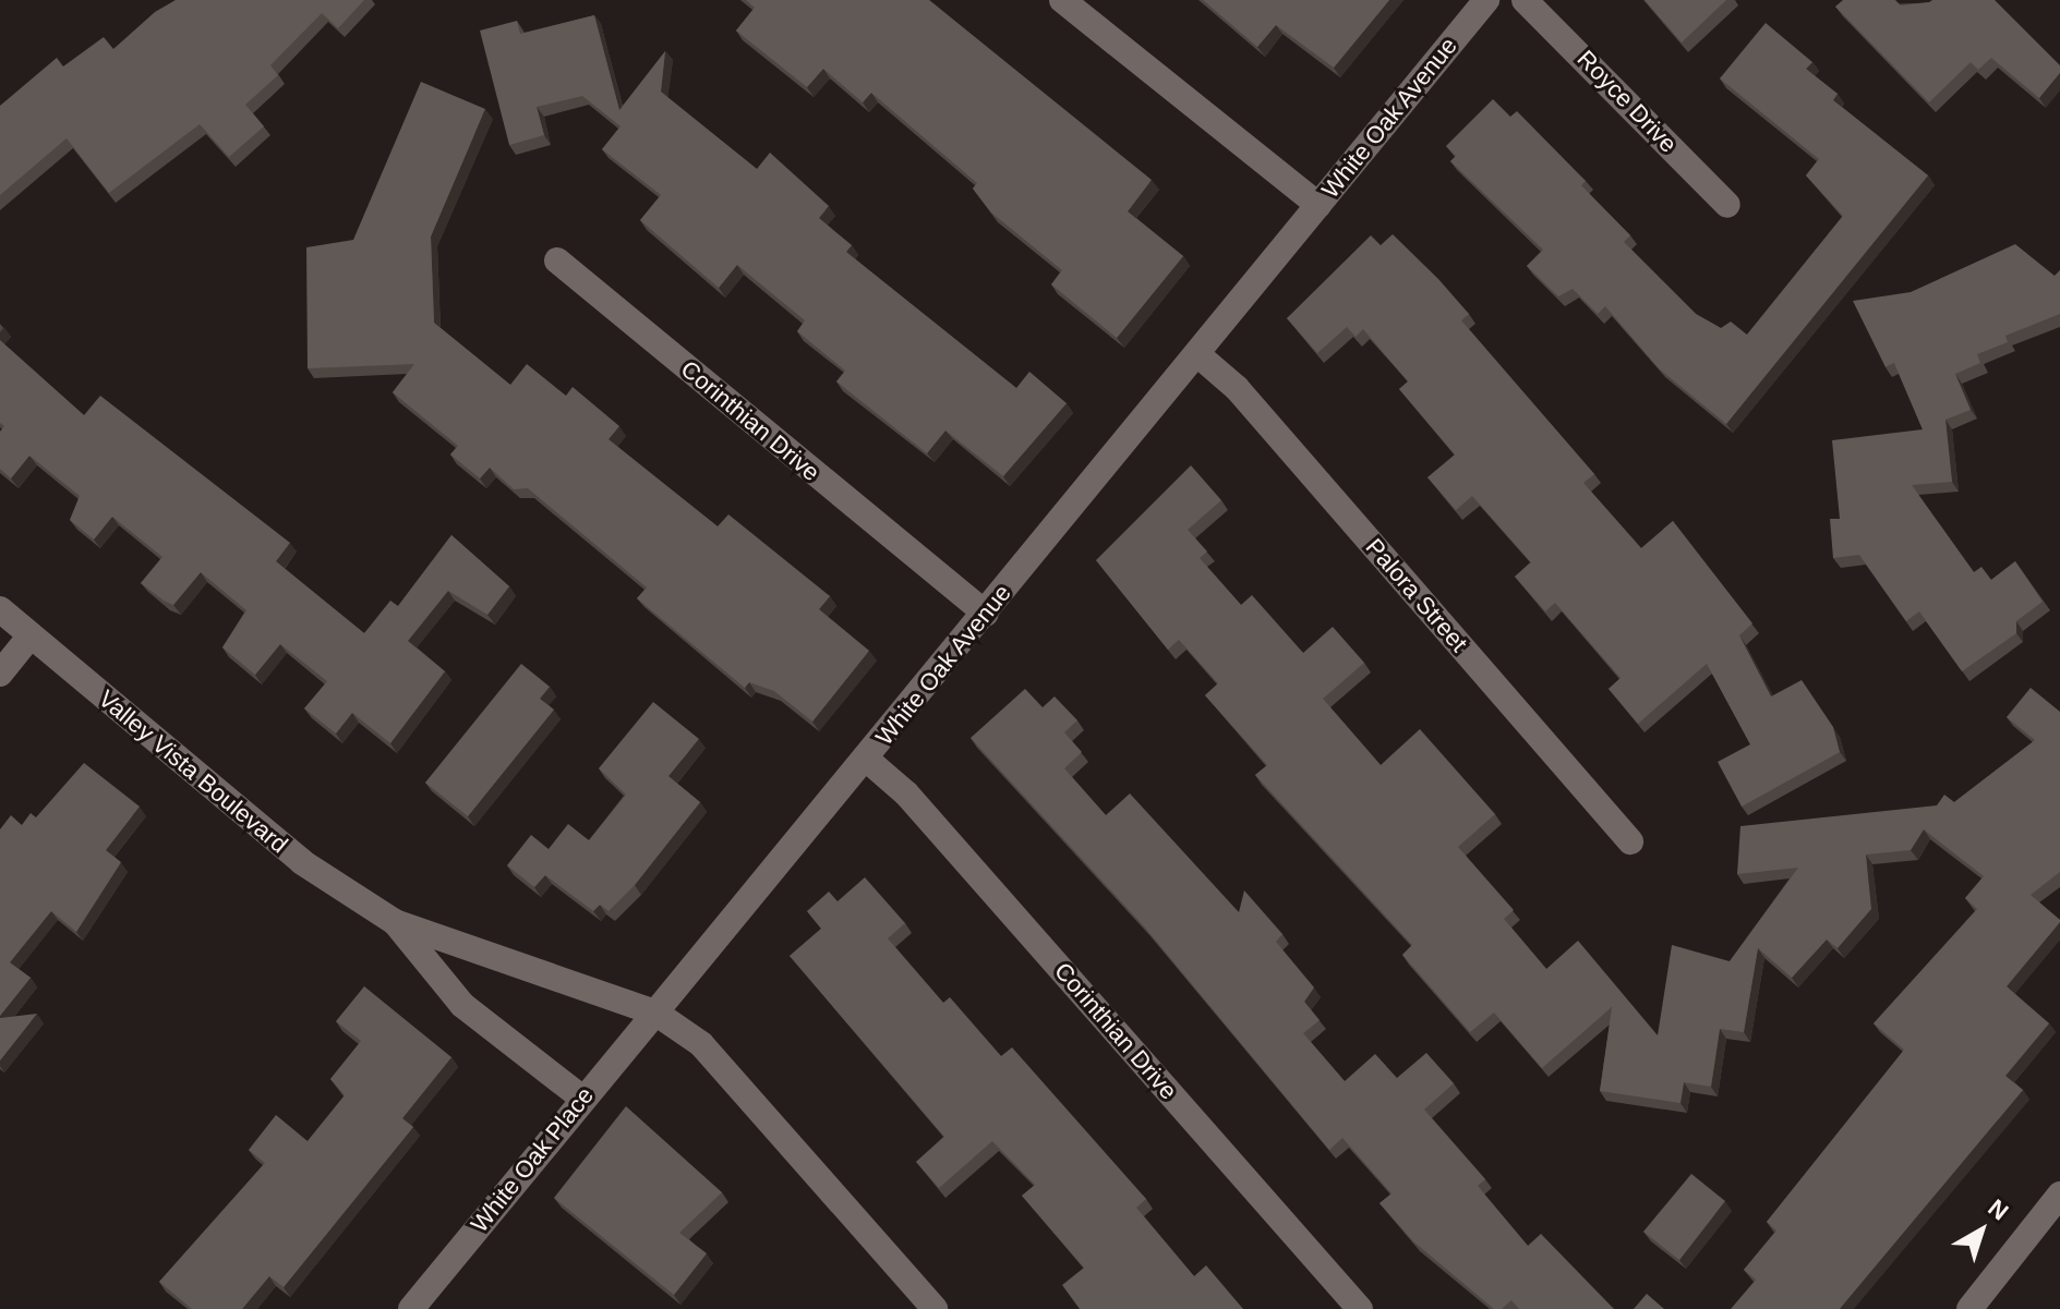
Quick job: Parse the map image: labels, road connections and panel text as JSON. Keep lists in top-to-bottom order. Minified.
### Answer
{"streets":{"street":["Royce Drive","White Oak Avenue","Corinthian Drive","Palora Street","Valley Vista Boulevard","White Oak Place"]},"crossings":[["White Oak Avenue","Corinthian Drive"],["White Oak Avenue","Palora Street"],["White Oak Avenue","Valley Vista Boulevard"],["White Oak Avenue","White Oak Place"],["Valley Vista Boulevard","White Oak Place"]],"north":"top right"}
